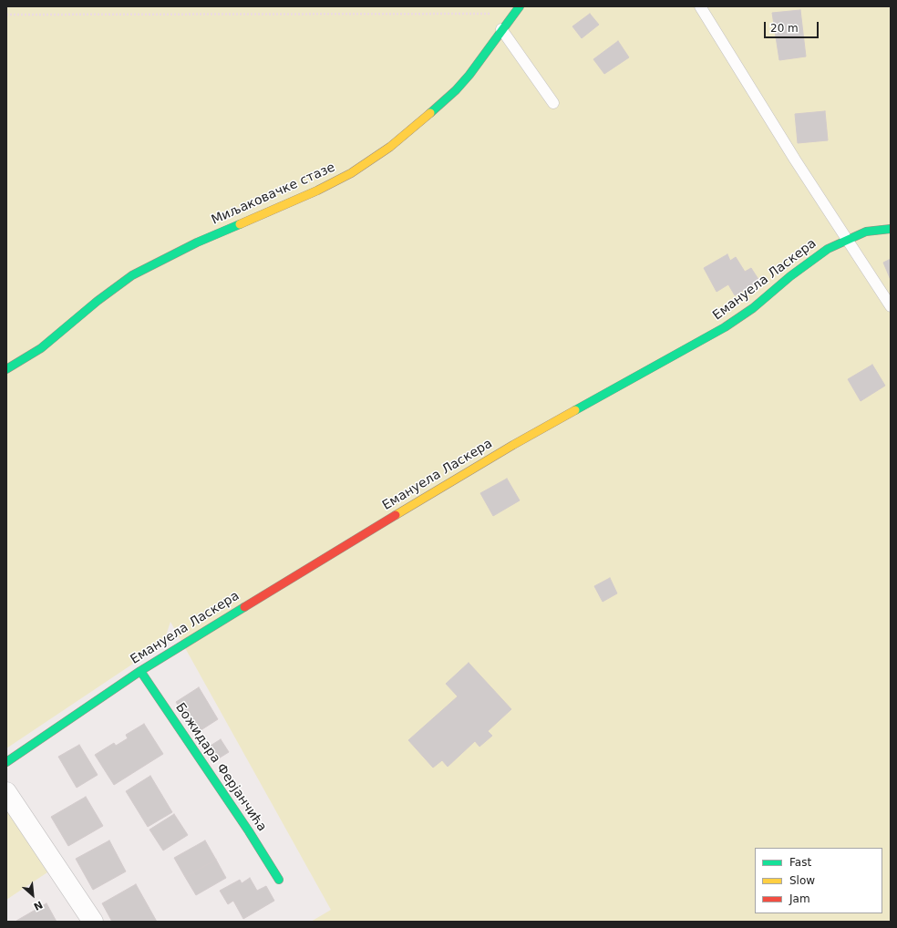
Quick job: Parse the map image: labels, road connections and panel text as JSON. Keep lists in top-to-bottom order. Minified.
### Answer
{"streets":{"street":["Миљаковачке стазе","Емануела Ласкера","Божидара Ферјанчића"]},"crossings":[["Емануела Ласкера","Божидара Ферјанчића"]],"legend":["Fast","Slow","Jam"],"scale_bar":"20 m","north":"bottom right"}
